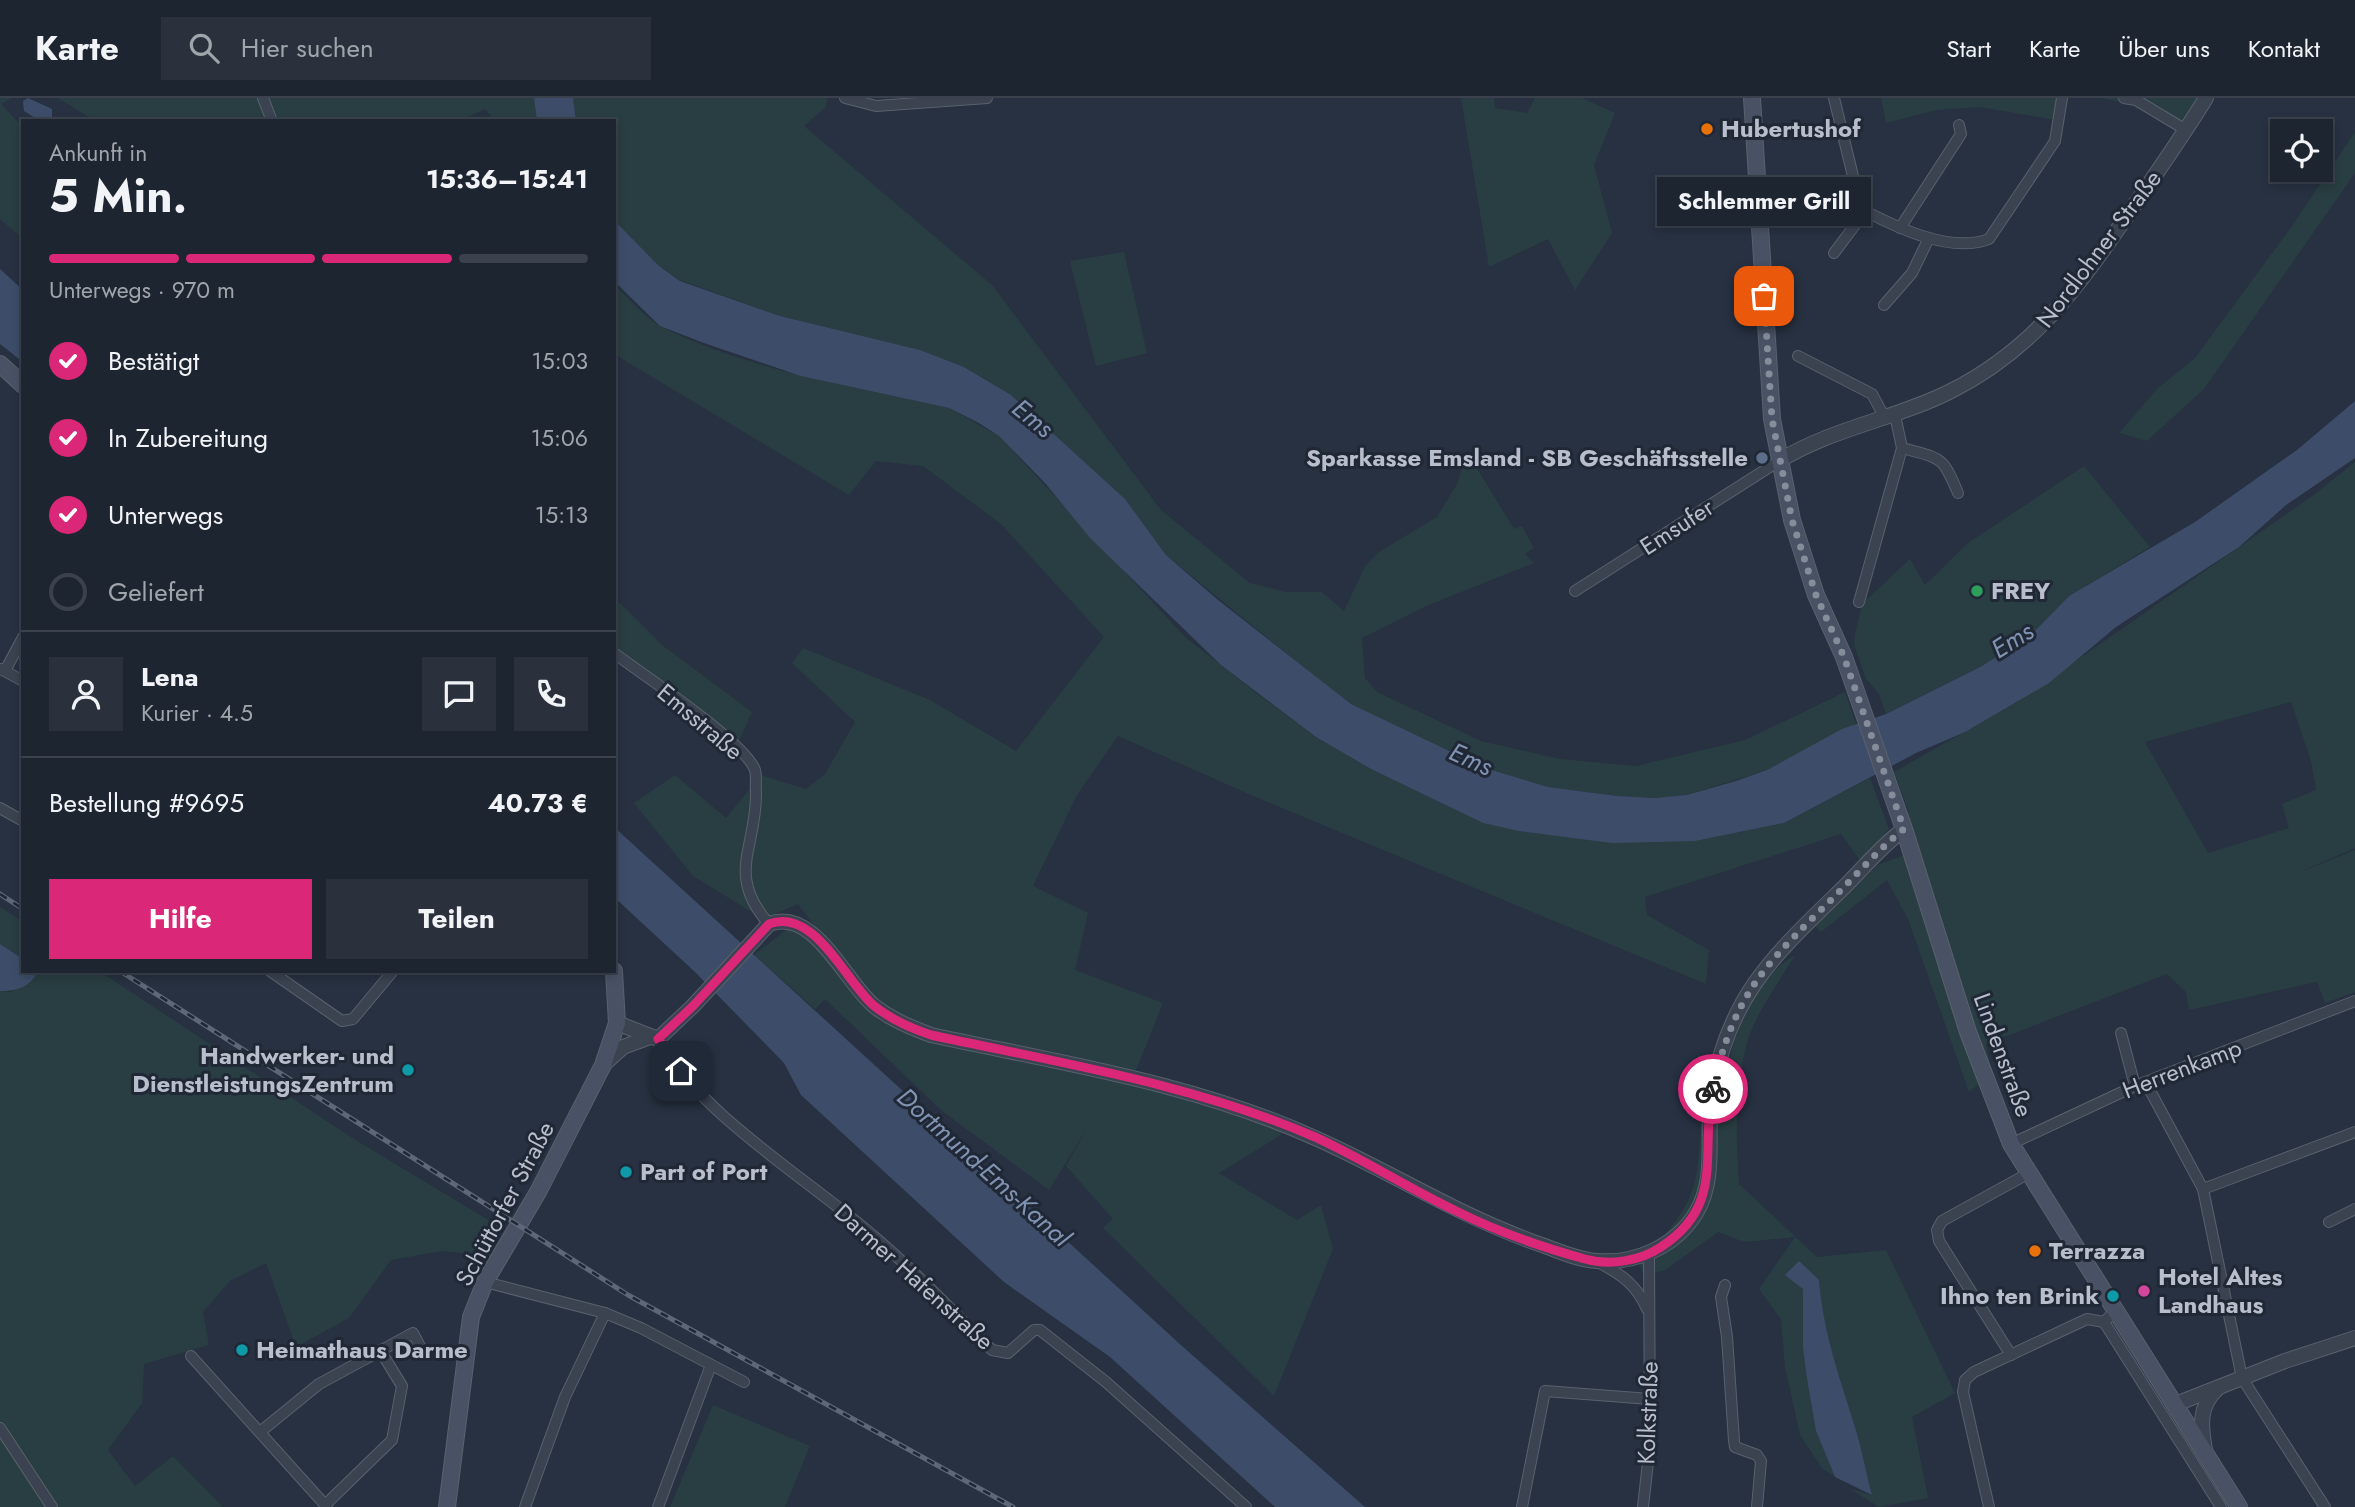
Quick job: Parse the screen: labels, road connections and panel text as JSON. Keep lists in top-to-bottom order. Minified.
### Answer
{"streets":{"main road":["Lindenstraße","Schüttorfer Straße"],"street":["Nordlohner Straße","Emsufer","Emsstraße","Herrenkamp","Darmer Hafenstraße","Kolkstraße"]},"crossings":[["Nordlohner Straße","Emsufer"],["Nordlohner Straße","Lindenstraße"],["Emsufer","Lindenstraße"],["Lindenstraße","Herrenkamp"]],"water":["Ems","Dortmund-Ems-Kanal"],"places":["Hubertushof","Schlemmer Grill","Sparkasse Emsland - SB Geschäftsstelle","FREY","Handwerker- und DienstleistungsZentrum","Part of Port","Terrazza","Hotel Altes Landhaus","Ihno ten Brink","Heimathaus Darme"],"page":{"header":"Karte","search":"Hier suchen","nav":["Start","Karte","Über uns","Kontakt"],"heading":["5 Min.","Ankunft in","15:36–15:41"],"panel":["Lena","Kurier · 4.5","Bestellung #9695","40.73 €"],"bubble":"Schlemmer Grill","bar":"Unterwegs · 970 m","list":[["Bestätigt","15:03"],["In Zubereitung","15:06"],["Unterwegs","15:13"],"Geliefert"],"buttons":["Hilfe","Teilen"]}}
